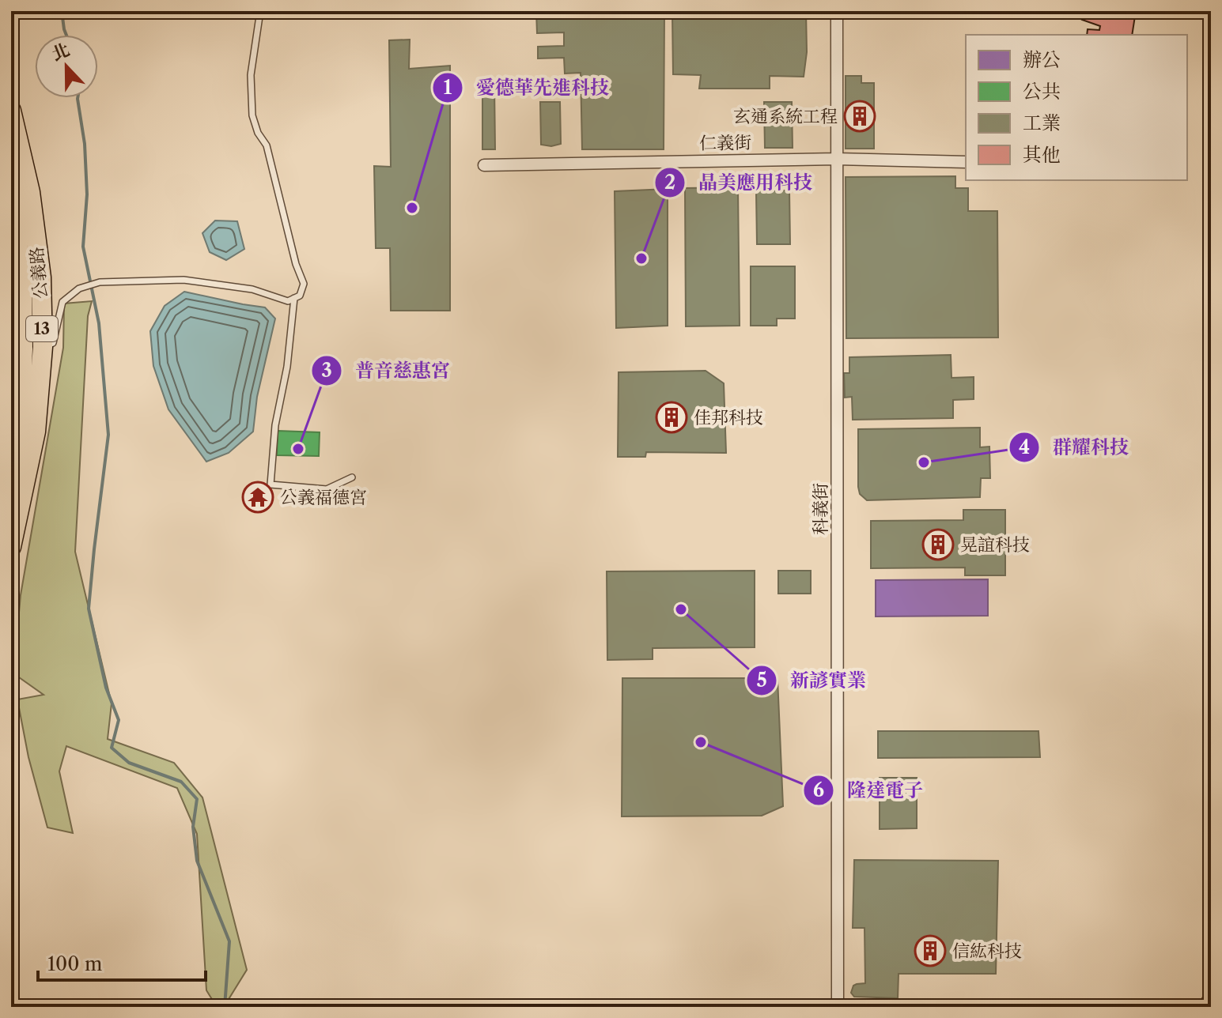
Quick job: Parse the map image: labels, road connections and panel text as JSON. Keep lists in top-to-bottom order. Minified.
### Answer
{"streets":{"main road":["公義路","13"],"street":["仁義街","科義街"]},"crossings":[["仁義街","科義街"]],"places":{"building":["玄通系統工程","佳邦科技","晃誼科技","信紘科技"],"other":["愛德華先進科技","晶美應用科技","普音慈惠宮","群耀科技","新諺實業","隆達電子"],"temple":["公義福德宮"]},"legend":["辦公","公共","工業","其他"],"scale_bar":"100 m","north":"top"}
